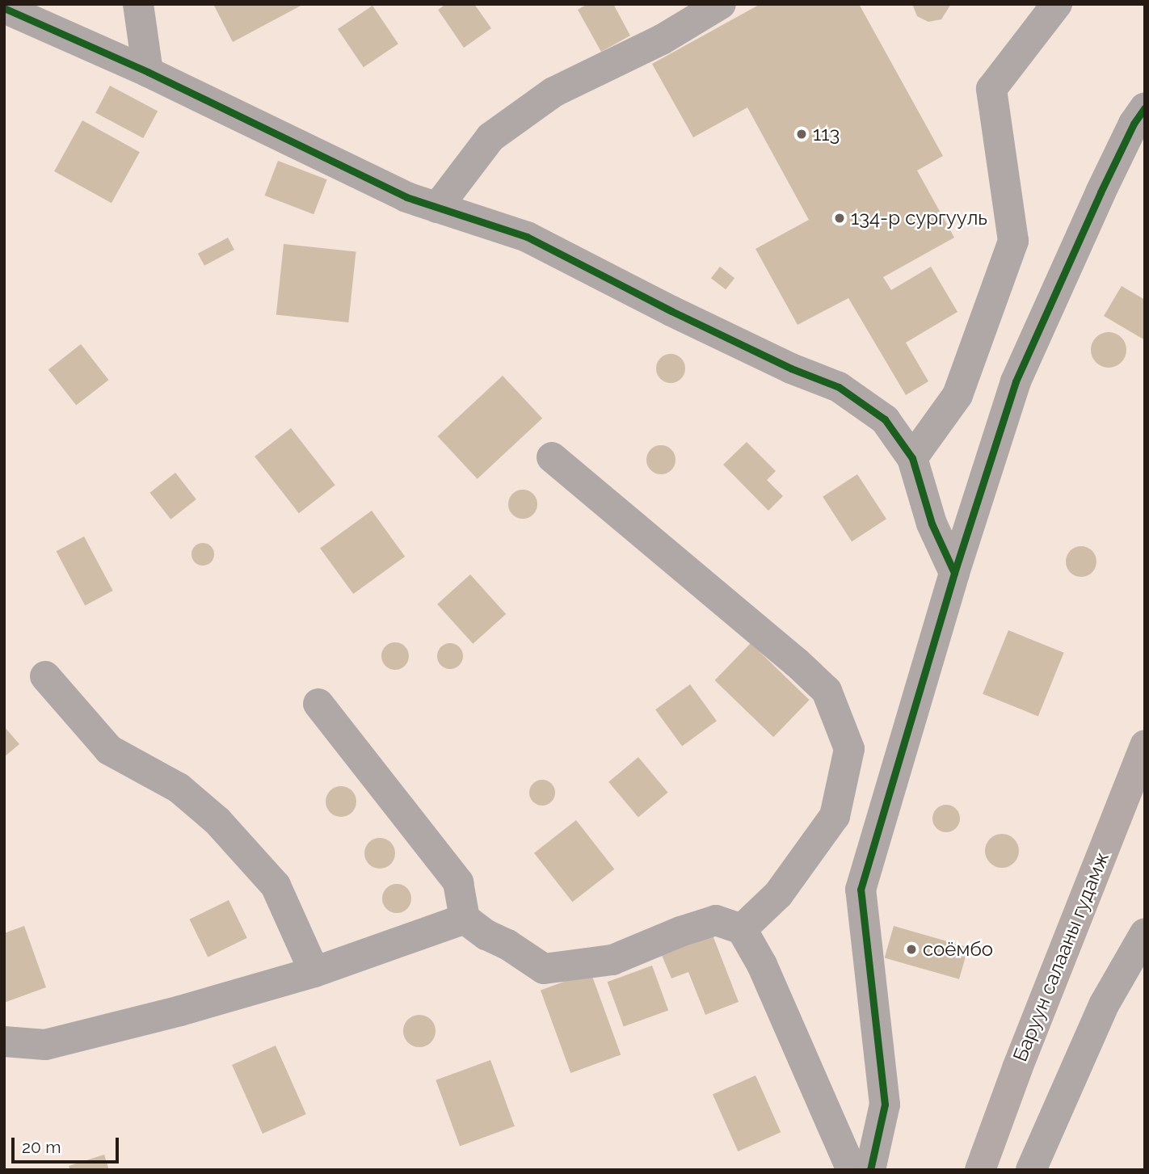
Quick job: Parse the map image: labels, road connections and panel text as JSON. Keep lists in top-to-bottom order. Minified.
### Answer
{"streets":{"main road":["Баруун салааны гудамж"]},"places":["113","134-р сургууль","соёмбо"],"scale_bar":"20 m"}
